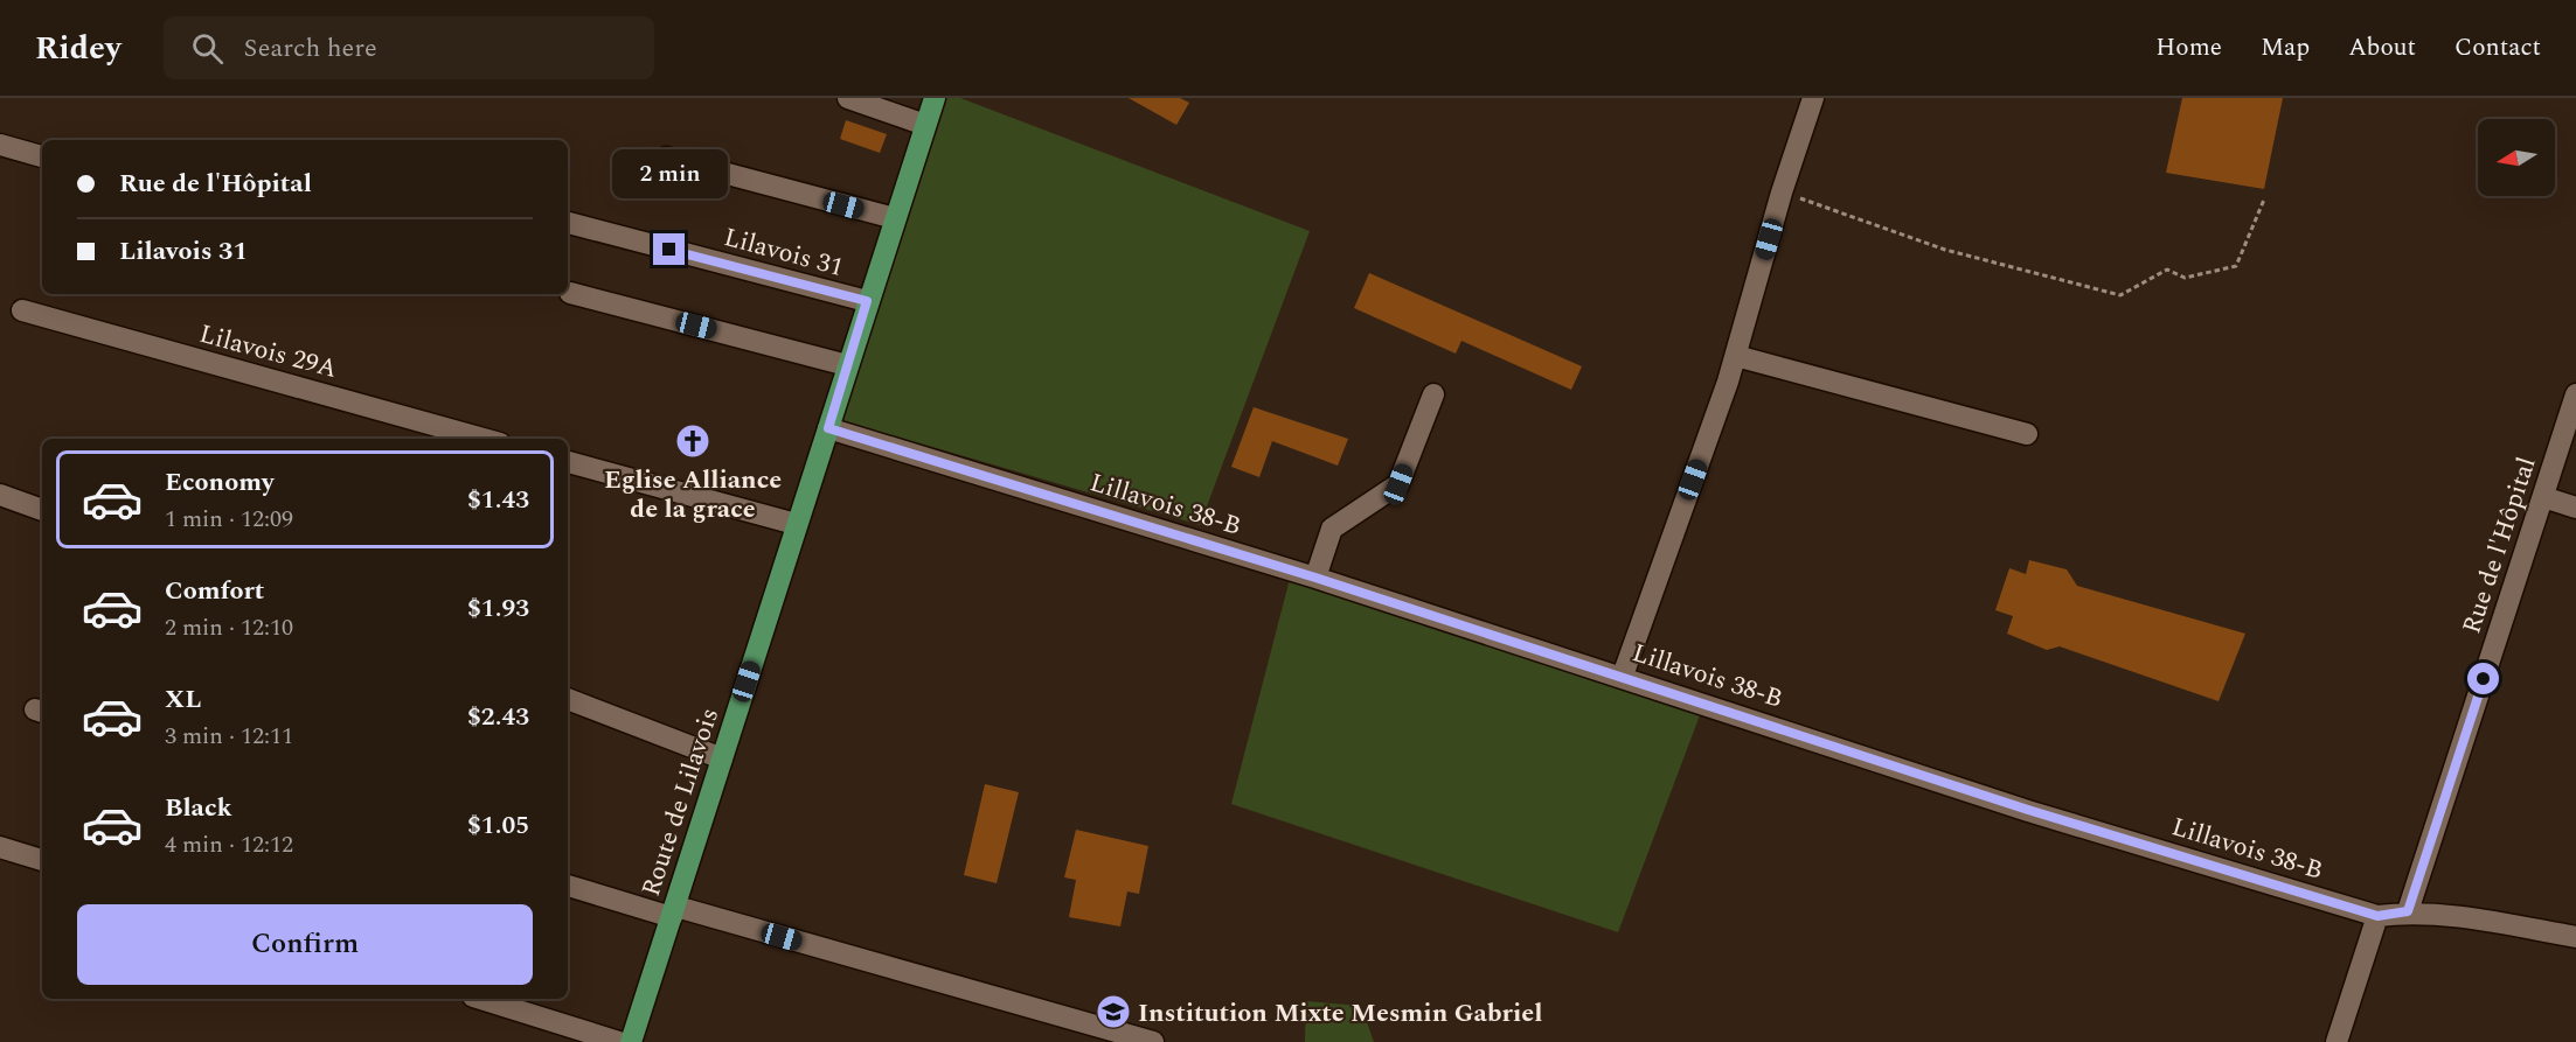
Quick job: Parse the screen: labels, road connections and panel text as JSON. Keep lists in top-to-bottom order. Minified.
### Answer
{"streets":{"main road":["Route de Lilavois"],"street":["Lilavois 31","Lilavois 29A","Lillavois 38-B","Rue de l'Hôpital"]},"crossings":[["Lilavois 31","Route de Lilavois"],["Lillavois 38-B","Rue de l'Hôpital"],["Lillavois 38-B","Route de Lilavois"]],"places":{"church":["Eglise Alliance de la grace"],"school or university":["Institution Mixte Mesmin Gabriel"]},"north":"left","page":{"header":"Ridey","search":"Search here","nav":["Home","Map","About","Contact"],"banner":["Rue de l'Hôpital","Lilavois 31"],"bubble":"2 min","list":[{"name":"Economy","note":"1 min · 12:09","value":"$1.43"},{"name":"Comfort","note":"2 min · 12:10","value":"$1.93"},{"name":"XL","note":"3 min · 12:11","value":"$2.43"},{"name":"Black","note":"4 min · 12:12","value":"$1.05"}],"buttons":"Confirm"}}
